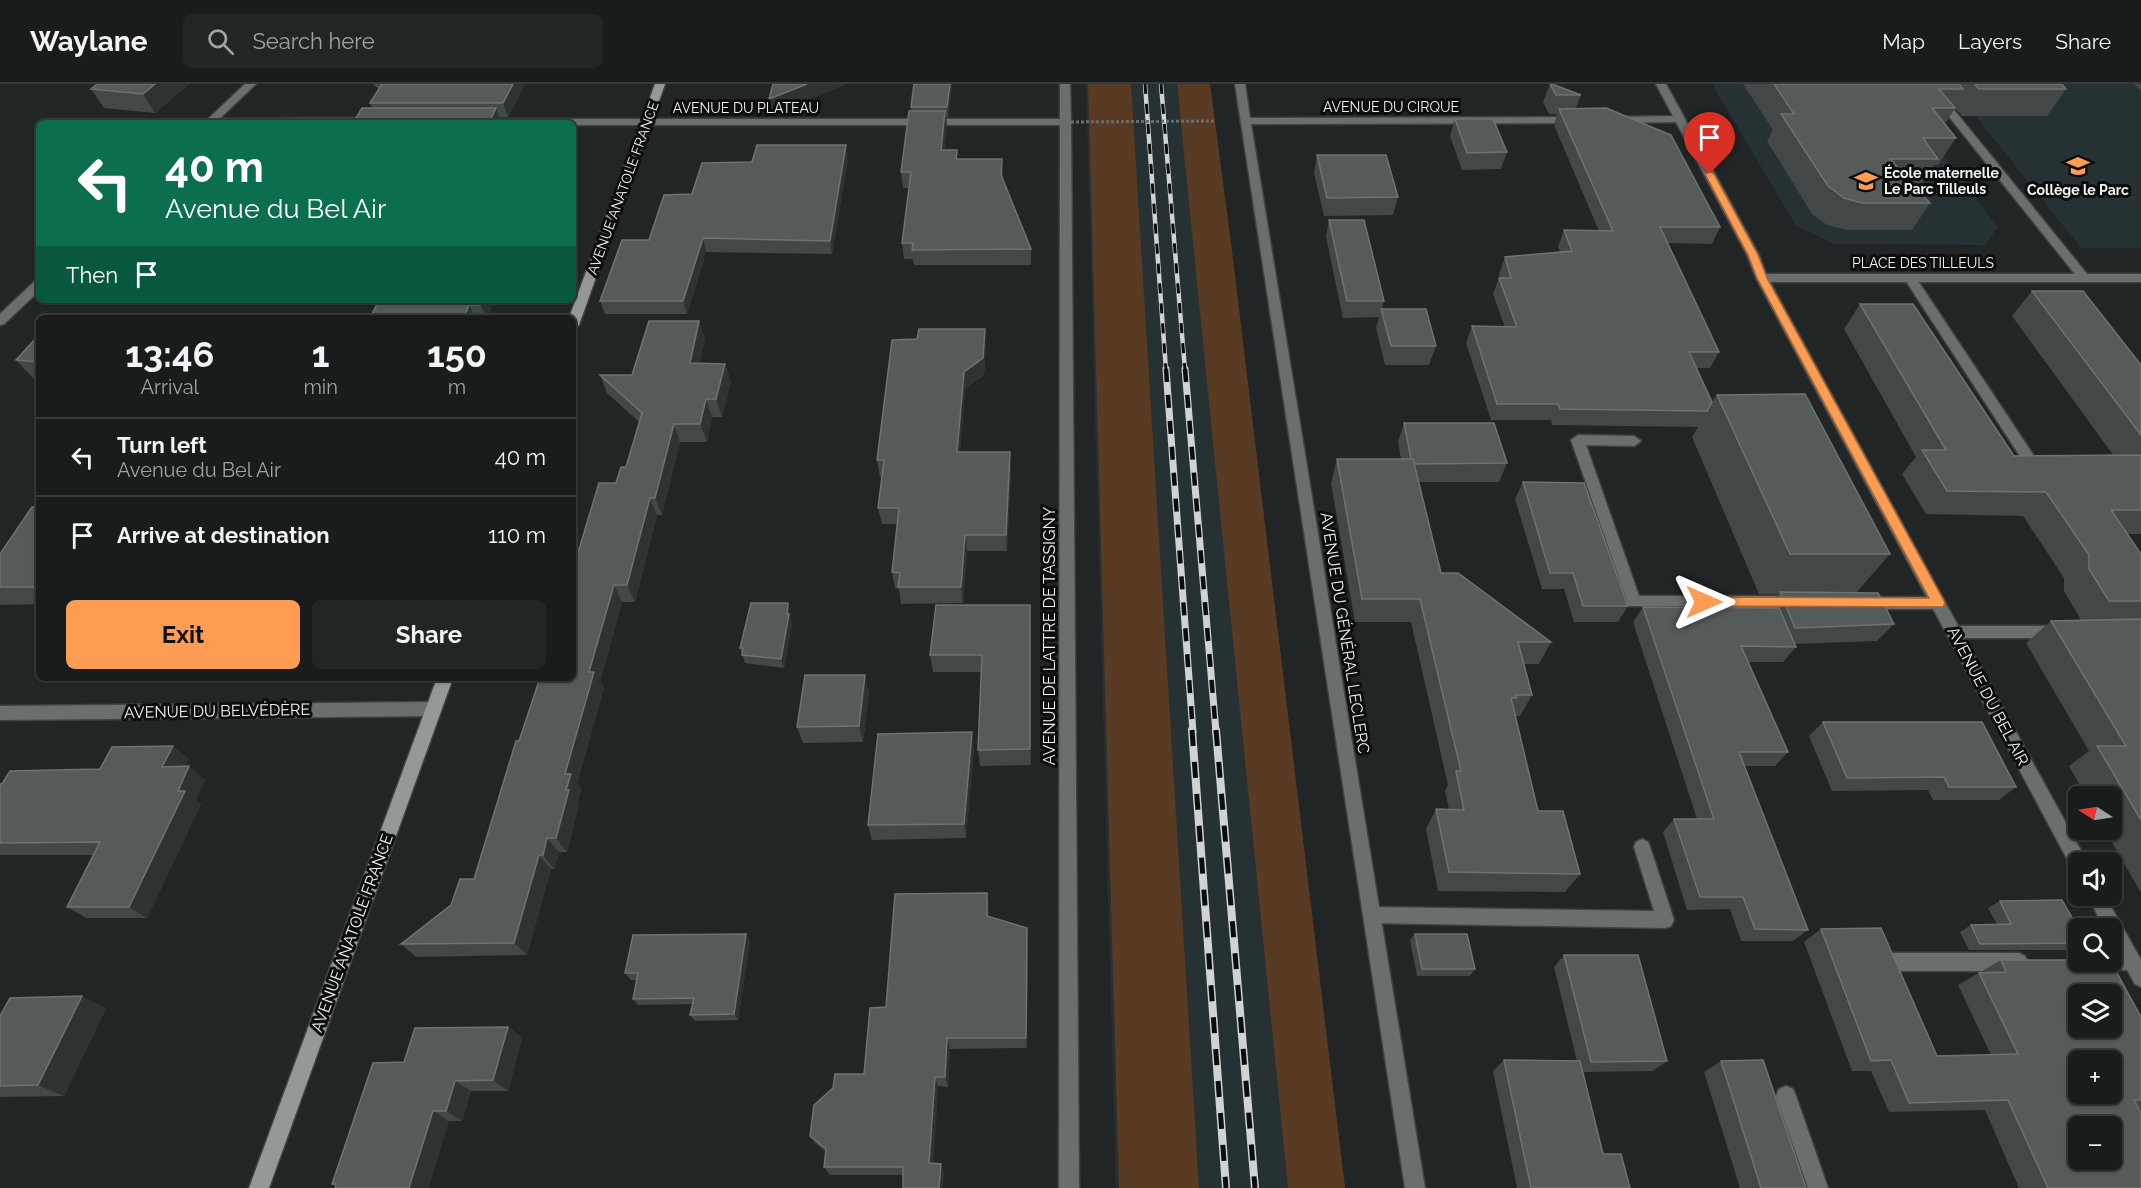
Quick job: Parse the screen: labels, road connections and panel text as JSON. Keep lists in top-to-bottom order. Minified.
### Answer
{"streets":{"street":["AVENUE DU CIRQUE","AVENUE DU PLATEAU","AVENUE ANATOLE FRANCE","PLACE DES TILLEULS","AVENUE DU GÉNÉRAL LECLERC","AVENUE DE LATTRE DE TASSIGNY","AVENUE DU BEL AIR","AVENUE DU BELVÉDÈRE"]},"crossings":[["AVENUE DU CIRQUE","AVENUE DU GÉNÉRAL LECLERC"],["AVENUE DU PLATEAU","AVENUE ANATOLE FRANCE"],["AVENUE DU PLATEAU","AVENUE DE LATTRE DE TASSIGNY"],["AVENUE ANATOLE FRANCE","AVENUE DU BELVÉDÈRE"],["PLACE DES TILLEULS","AVENUE DU BEL AIR"]],"places":{"school or university":["Collège le Parc","École maternelle Le Parc Tilleuls"]},"north":"left","page":{"header":"Waylane","search":"Search here","nav":["Map","Layers","Share"],"turn":["40 m","Avenue du Bel Air"],"then":"Then","eta":["13:46","Arrival","1","min","150","m"],"list":[{"name":"Turn left","note":"Avenue du Bel Air","value":"40 m"},{"name":"Arrive at destination","value":"110 m"}],"buttons":["Exit","Share"],"map_buttons":["+","−"]}}
